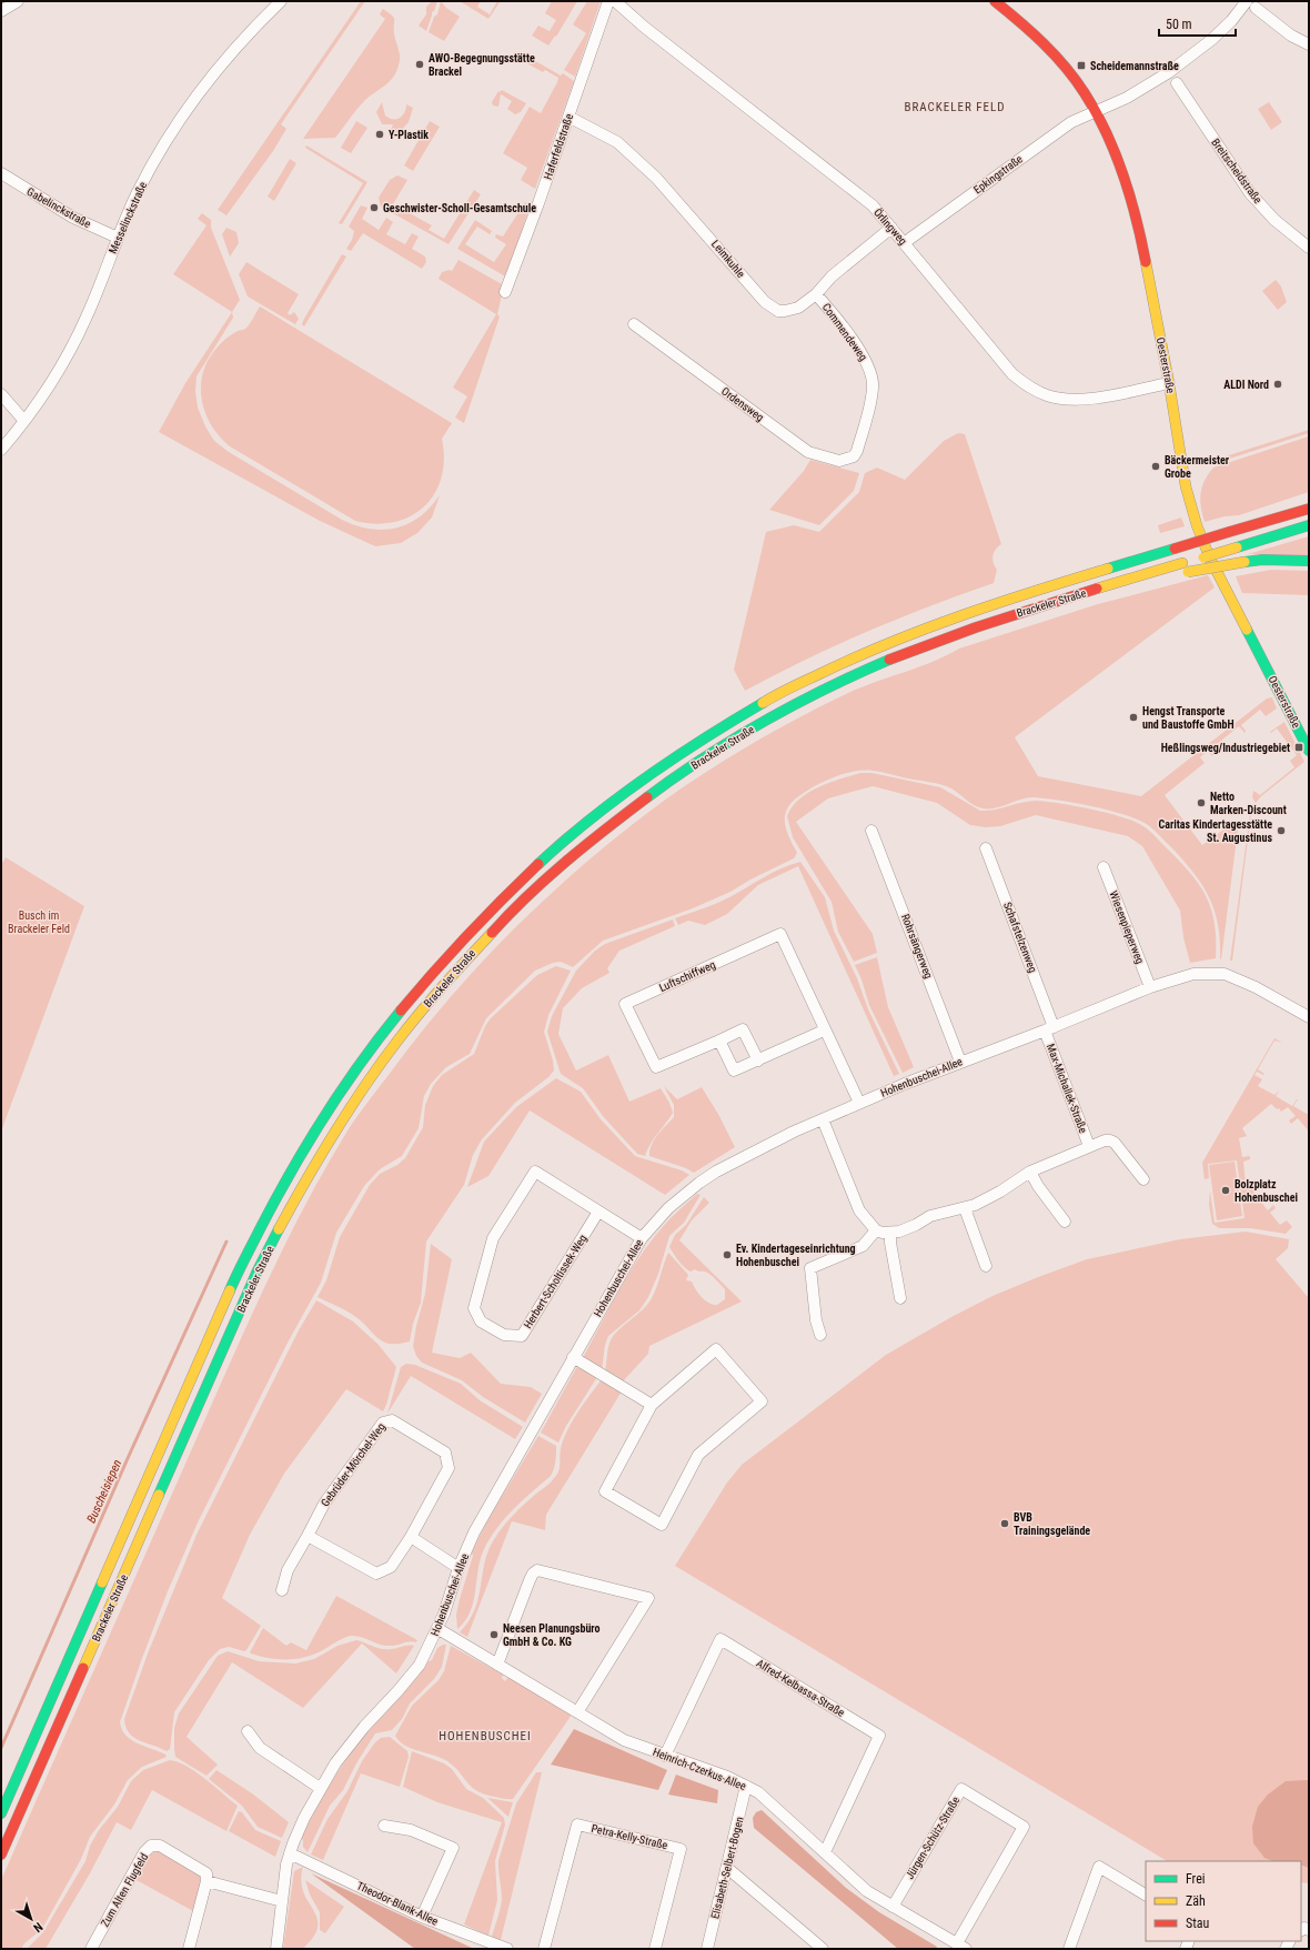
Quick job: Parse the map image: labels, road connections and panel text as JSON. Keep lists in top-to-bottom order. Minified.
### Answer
{"streets":{"main road":["Oesterstraße","Brackeler Straße"],"street":["Haferfeldstraße","Breitscheidstraße","Epkingstraße","Gabelinckstraße","Messelinckstraße","Örlingweg","Leimkuhle","Commendeweg","Ordensweg","Wiesenpieperweg","Schafstelzenweg","Rohrsängerweg","Luftschiffweg","Hohenbuschei-Allee","Max-Michallek-Straße","Herbert-Scholtissek-Weg","Gebrüder-Mörchel-Weg","Alfred-Kelbassa-Straße","Heinrich-Czerkus-Allee","Petra-Kelly-Straße","Jürgen-Schütz-Straße","Elisabeth-Selbert-Bogen","Zum Alten Flugfeld","Theodor-Blank-Allee"]},"crossings":[["Haferfeldstraße","Leimkuhle"],["Epkingstraße","Örlingweg"],["Epkingstraße","Oesterstraße"],["Gabelinckstraße","Messelinckstraße"],["Örlingweg","Leimkuhle"],["Örlingweg","Oesterstraße"],["Leimkuhle","Commendeweg"],["Commendeweg","Ordensweg"],["Wiesenpieperweg","Hohenbuschei-Allee"],["Schafstelzenweg","Hohenbuschei-Allee"],["Schafstelzenweg","Max-Michallek-Straße"],["Rohrsängerweg","Hohenbuschei-Allee"],["Luftschiffweg","Hohenbuschei-Allee"],["Hohenbuschei-Allee","Max-Michallek-Straße"],["Hohenbuschei-Allee","Herbert-Scholtissek-Weg"],["Hohenbuschei-Allee","Heinrich-Czerkus-Allee"],["Hohenbuschei-Allee","Theodor-Blank-Allee"],["Alfred-Kelbassa-Straße","Heinrich-Czerkus-Allee"],["Heinrich-Czerkus-Allee","Jürgen-Schütz-Straße"],["Heinrich-Czerkus-Allee","Elisabeth-Selbert-Bogen"]],"districts":["BRACKELER FELD","HOHENBUSCHEI"],"water":["Buscheisiepen"],"parks":["Busch im Brackeler Feld"],"places":{"other":["AWO-Begegnungsstätte Brackel","Y-Plastik","Geschwister-Scholl-Gesamtschule","ALDI Nord","Bäckermeister Grobe","Hengst Transporte und Baustoffe GmbH","Netto Marken-Discount","Caritas Kindertagesstätte St. Augustinus","Bolzplatz Hohenbuschei","Ev. Kindertageseinrichtung Hohenbuschei","BVB Trainingsgelände","Neesen Planungsbüro GmbH & Co. KG"],"transit":["Scheidemannstraße","Heßlingsweg/Industriegebiet"]},"legend":["Frei","Zäh","Stau"],"scale_bar":"50 m","north":"bottom right"}
